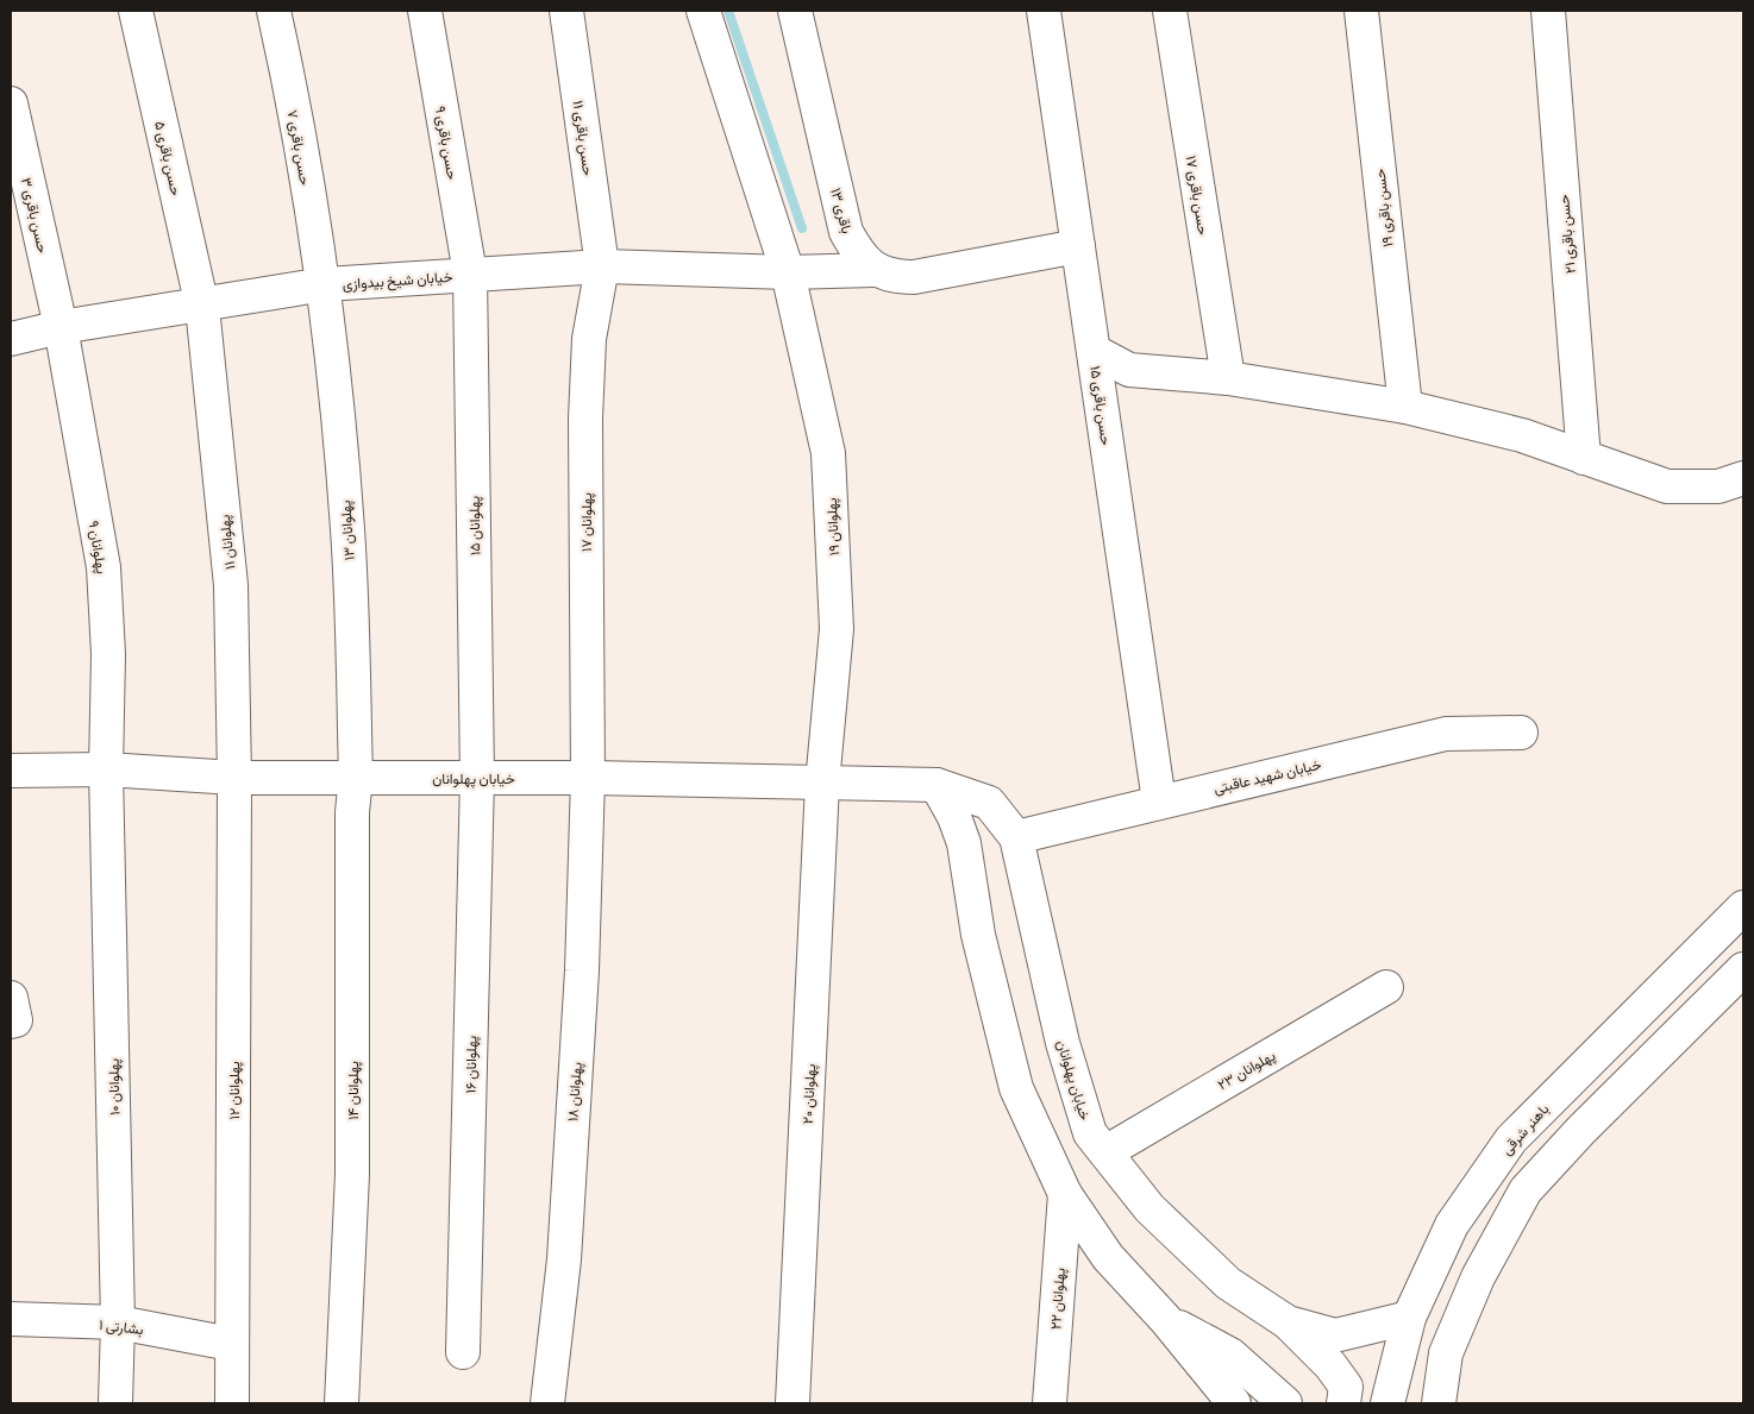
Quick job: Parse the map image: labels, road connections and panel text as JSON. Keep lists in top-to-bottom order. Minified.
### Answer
{"streets":{"street":["حسن باقری ۱۱","حسن باقری ۹","حسن باقری ۷","حسن باقری ۵","حسن باقری ۱۷","حسن باقری ۱۹","باقری ۱۳","حسن باقری ۳","حسن باقری ۲۱","خیابان شیخ بیدوازی","حسن باقری ۱۵","پهلوانان ۱۷","پهلوانان ۱۵","پهلوانان ۱۹","پهلوانان ۱۳","پهلوانان ۱۱","پهلوانان ۹","خیابان شهید عاقبتی","خیابان پهلوانان","پهلوانان ۱۶","پهلوانان ۲۳","پهلوانان ۱۰","پهلوانان ۱۲","پهلوانان ۱۴","پهلوانان ۱۸","پهلوانان ۲۰","باهنر شرقی","پهلوانان ۲۲","بشارتی ۱"]},"crossings":[["حسن باقری ۱۱","خیابان شیخ بیدوازی"],["حسن باقری ۱۱","پهلوانان ۱۷"],["حسن باقری ۹","خیابان شیخ بیدوازی"],["حسن باقری ۹","پهلوانان ۱۵"],["حسن باقری ۷","خیابان شیخ بیدوازی"],["حسن باقری ۷","پهلوانان ۱۳"],["حسن باقری ۵","خیابان شیخ بیدوازی"],["حسن باقری ۵","پهلوانان ۱۱"],["باقری ۱۳","خیابان شیخ بیدوازی"],["حسن باقری ۳","خیابان شیخ بیدوازی"],["حسن باقری ۳","پهلوانان ۹"],["خیابان شیخ بیدوازی","پهلوانان ۱۷"],["خیابان شیخ بیدوازی","پهلوانان ۱۵"],["خیابان شیخ بیدوازی","پهلوانان ۱۹"],["خیابان شیخ بیدوازی","پهلوانان ۱۳"],["خیابان شیخ بیدوازی","پهلوانان ۱۱"],["خیابان شیخ بیدوازی","پهلوانان ۹"],["حسن باقری ۱۵","خیابان شهید عاقبتی"],["پهلوانان ۱۷","خیابان پهلوانان"],["پهلوانان ۱۷","پهلوانان ۱۸"],["پهلوانان ۱۵","خیابان پهلوانان"],["پهلوانان ۱۵","پهلوانان ۱۶"],["پهلوانان ۱۹","خیابان پهلوانان"],["پهلوانان ۱۹","پهلوانان ۲۰"],["پهلوانان ۱۳","خیابان پهلوانان"],["پهلوانان ۱۳","پهلوانان ۱۴"],["پهلوانان ۱۱","خیابان پهلوانان"],["پهلوانان ۱۱","پهلوانان ۱۲"],["پهلوانان ۹","خیابان پهلوانان"],["پهلوانان ۹","پهلوانان ۱۰"],["خیابان شهید عاقبتی","خیابان پهلوانان"],["خیابان پهلوانان","پهلوانان ۱۶"],["خیابان پهلوانان","پهلوانان ۲۳"],["خیابان پهلوانان","پهلوانان ۱۰"],["خیابان پهلوانان","پهلوانان ۱۲"],["خیابان پهلوانان","پهلوانان ۱۴"],["خیابان پهلوانان","پهلوانان ۱۸"],["خیابان پهلوانان","پهلوانان ۲۰"],["خیابان پهلوانان","باهنر شرقی"],["پهلوانان ۱۰","بشارتی ۱"],["پهلوانان ۱۲","بشارتی ۱"]]}
